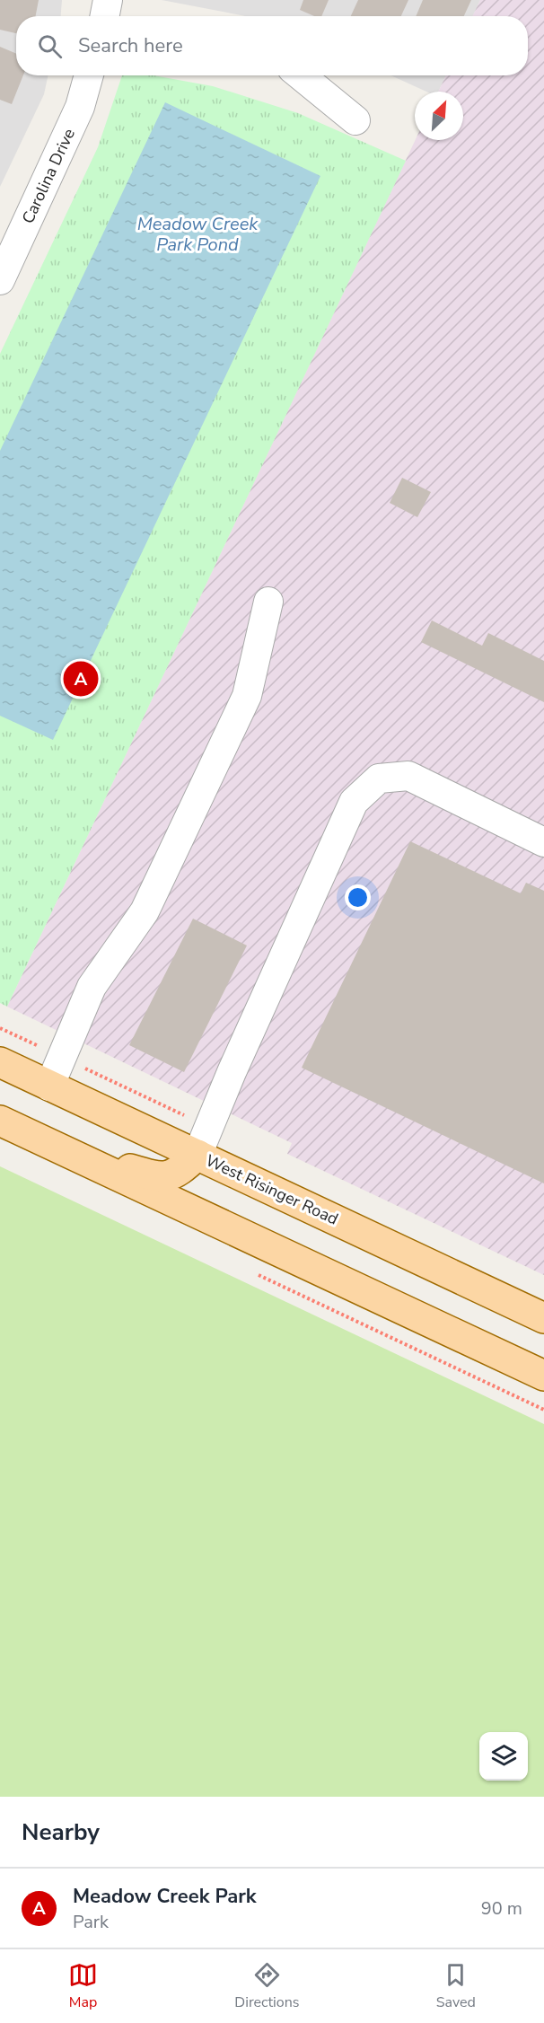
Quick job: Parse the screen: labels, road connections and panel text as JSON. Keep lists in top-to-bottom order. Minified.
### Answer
{"streets":{"main road":["West Risinger Road"],"street":["Carolina Drive"]},"water":["Meadow Creek Park Pond"],"north":"top right","page":{"search":"Search here","pins":"A","heading":"Nearby","list":[{"mark":"A","name":"Meadow Creek Park","note":"Park","value":"90 m"}],"nav":["Map","Directions","Saved"]}}
